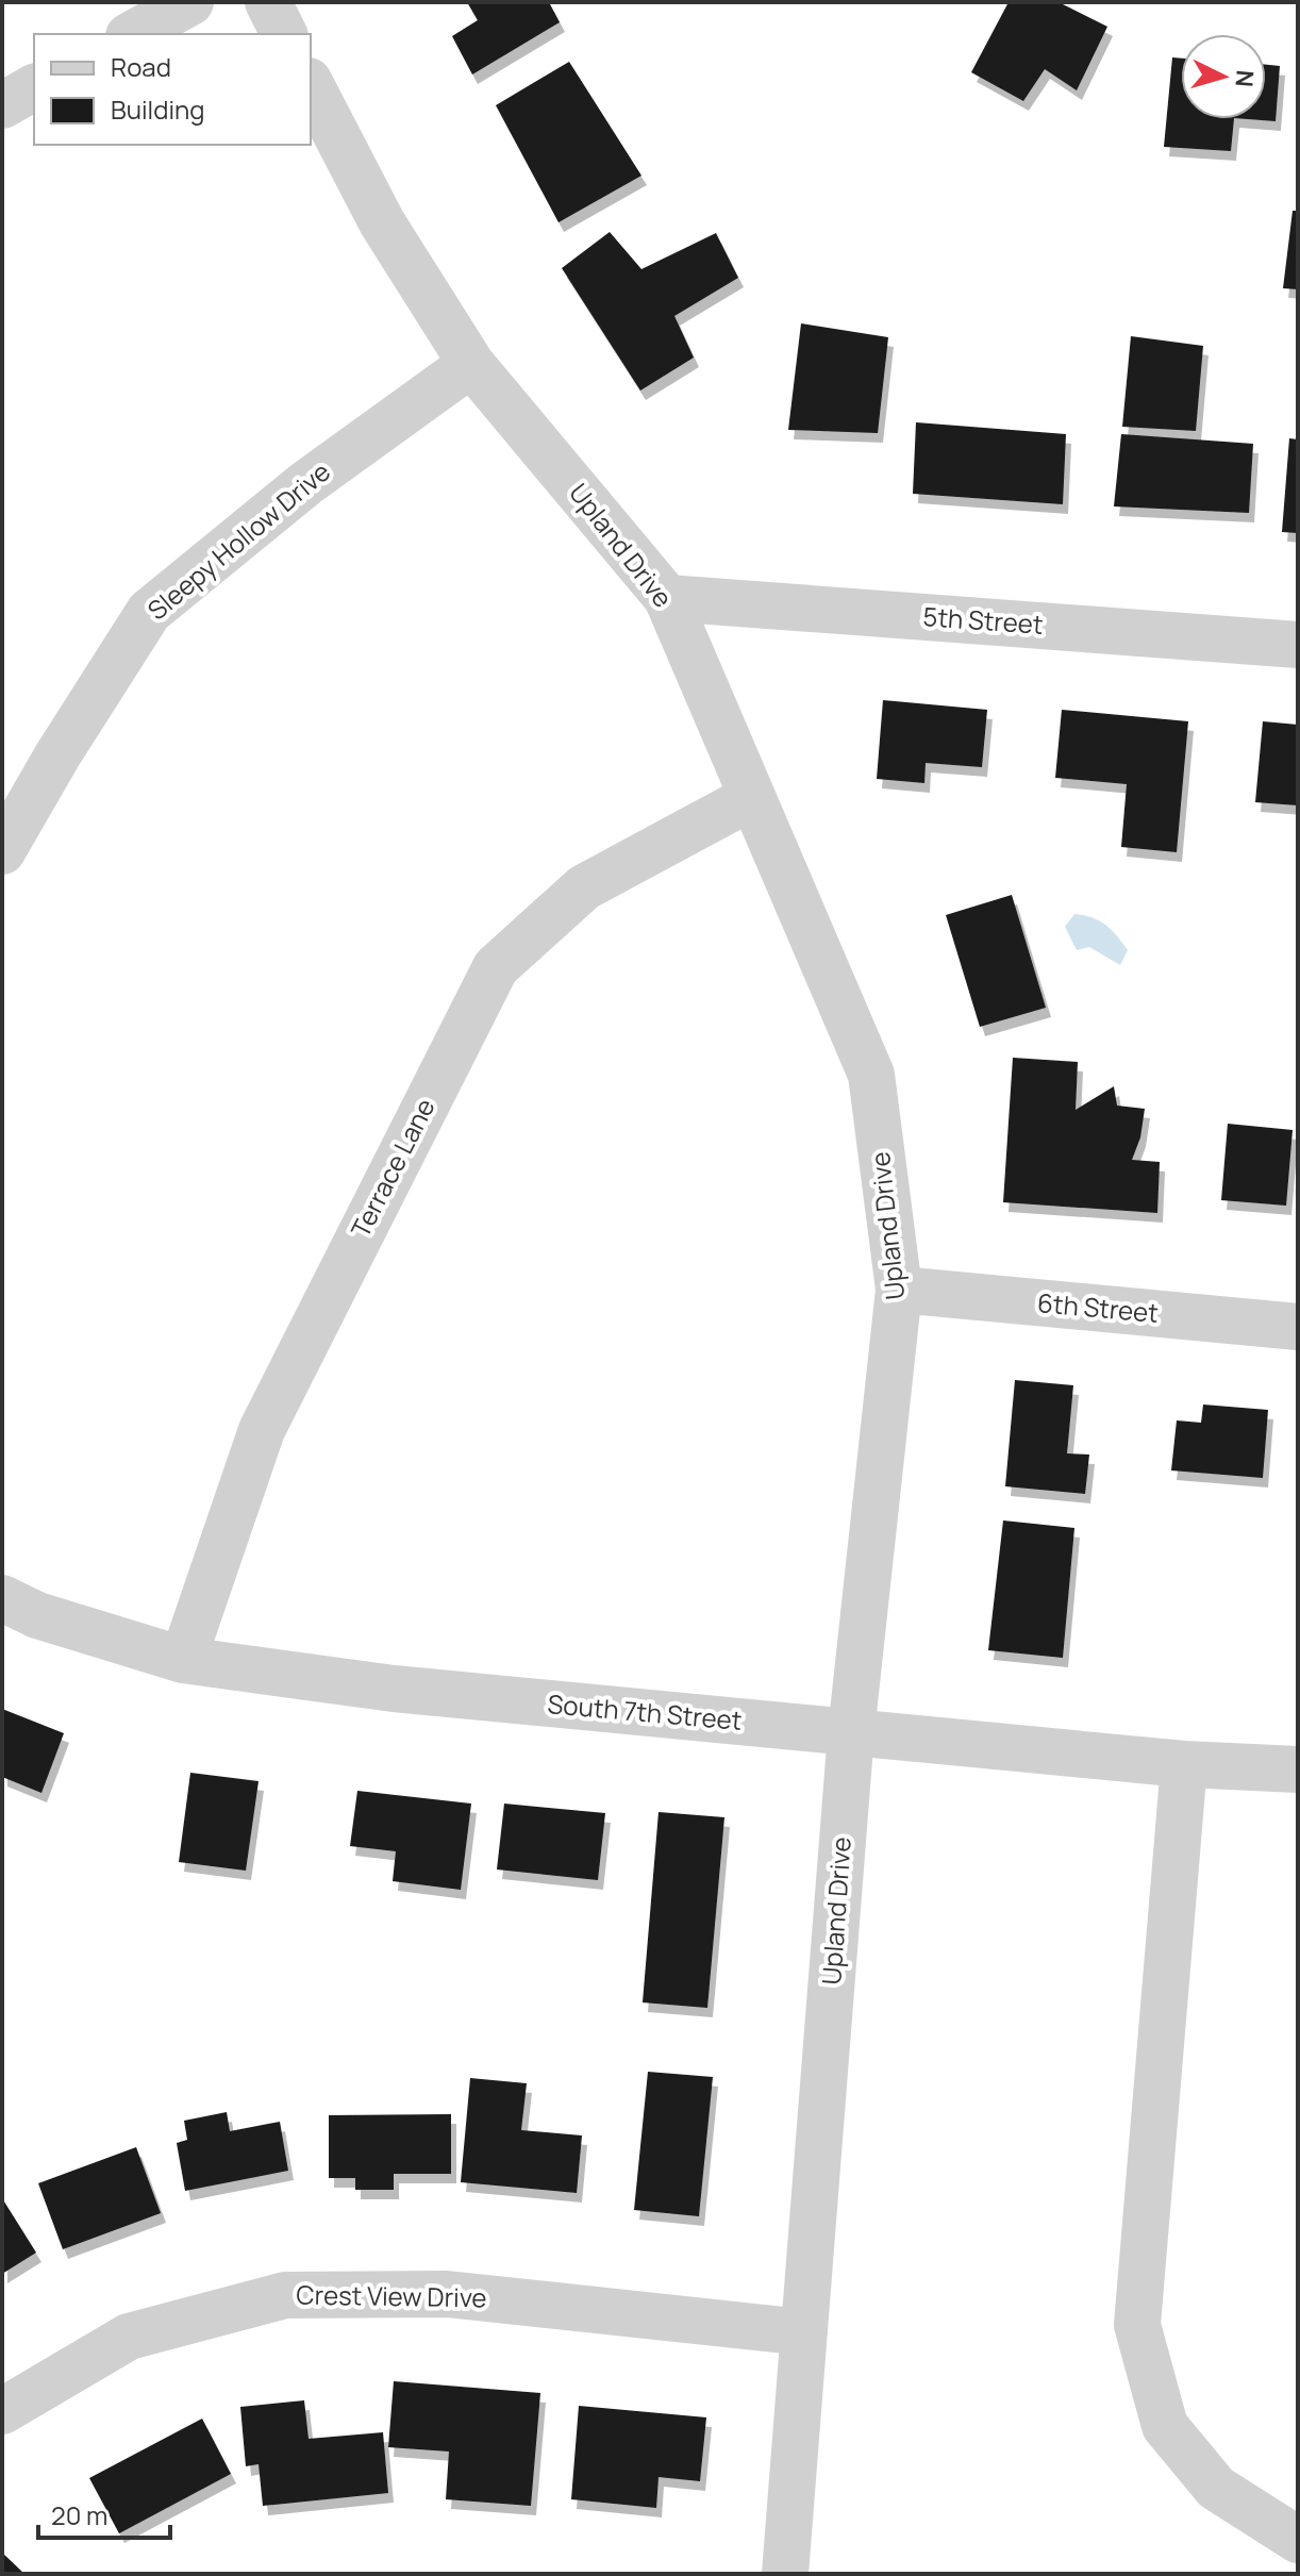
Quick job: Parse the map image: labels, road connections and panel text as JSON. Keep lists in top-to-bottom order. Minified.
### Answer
{"streets":{"street":["Sleepy Hollow Drive","Upland Drive","5th Street","Terrace Lane","6th Street","South 7th Street","Crest View Drive"]},"crossings":[["Sleepy Hollow Drive","Upland Drive"],["Upland Drive","5th Street"],["Upland Drive","Terrace Lane"],["Upland Drive","6th Street"],["Upland Drive","South 7th Street"],["Upland Drive","Crest View Drive"],["Terrace Lane","South 7th Street"]],"legend":["Road","Building"],"scale_bar":"20 m","north":"right"}
